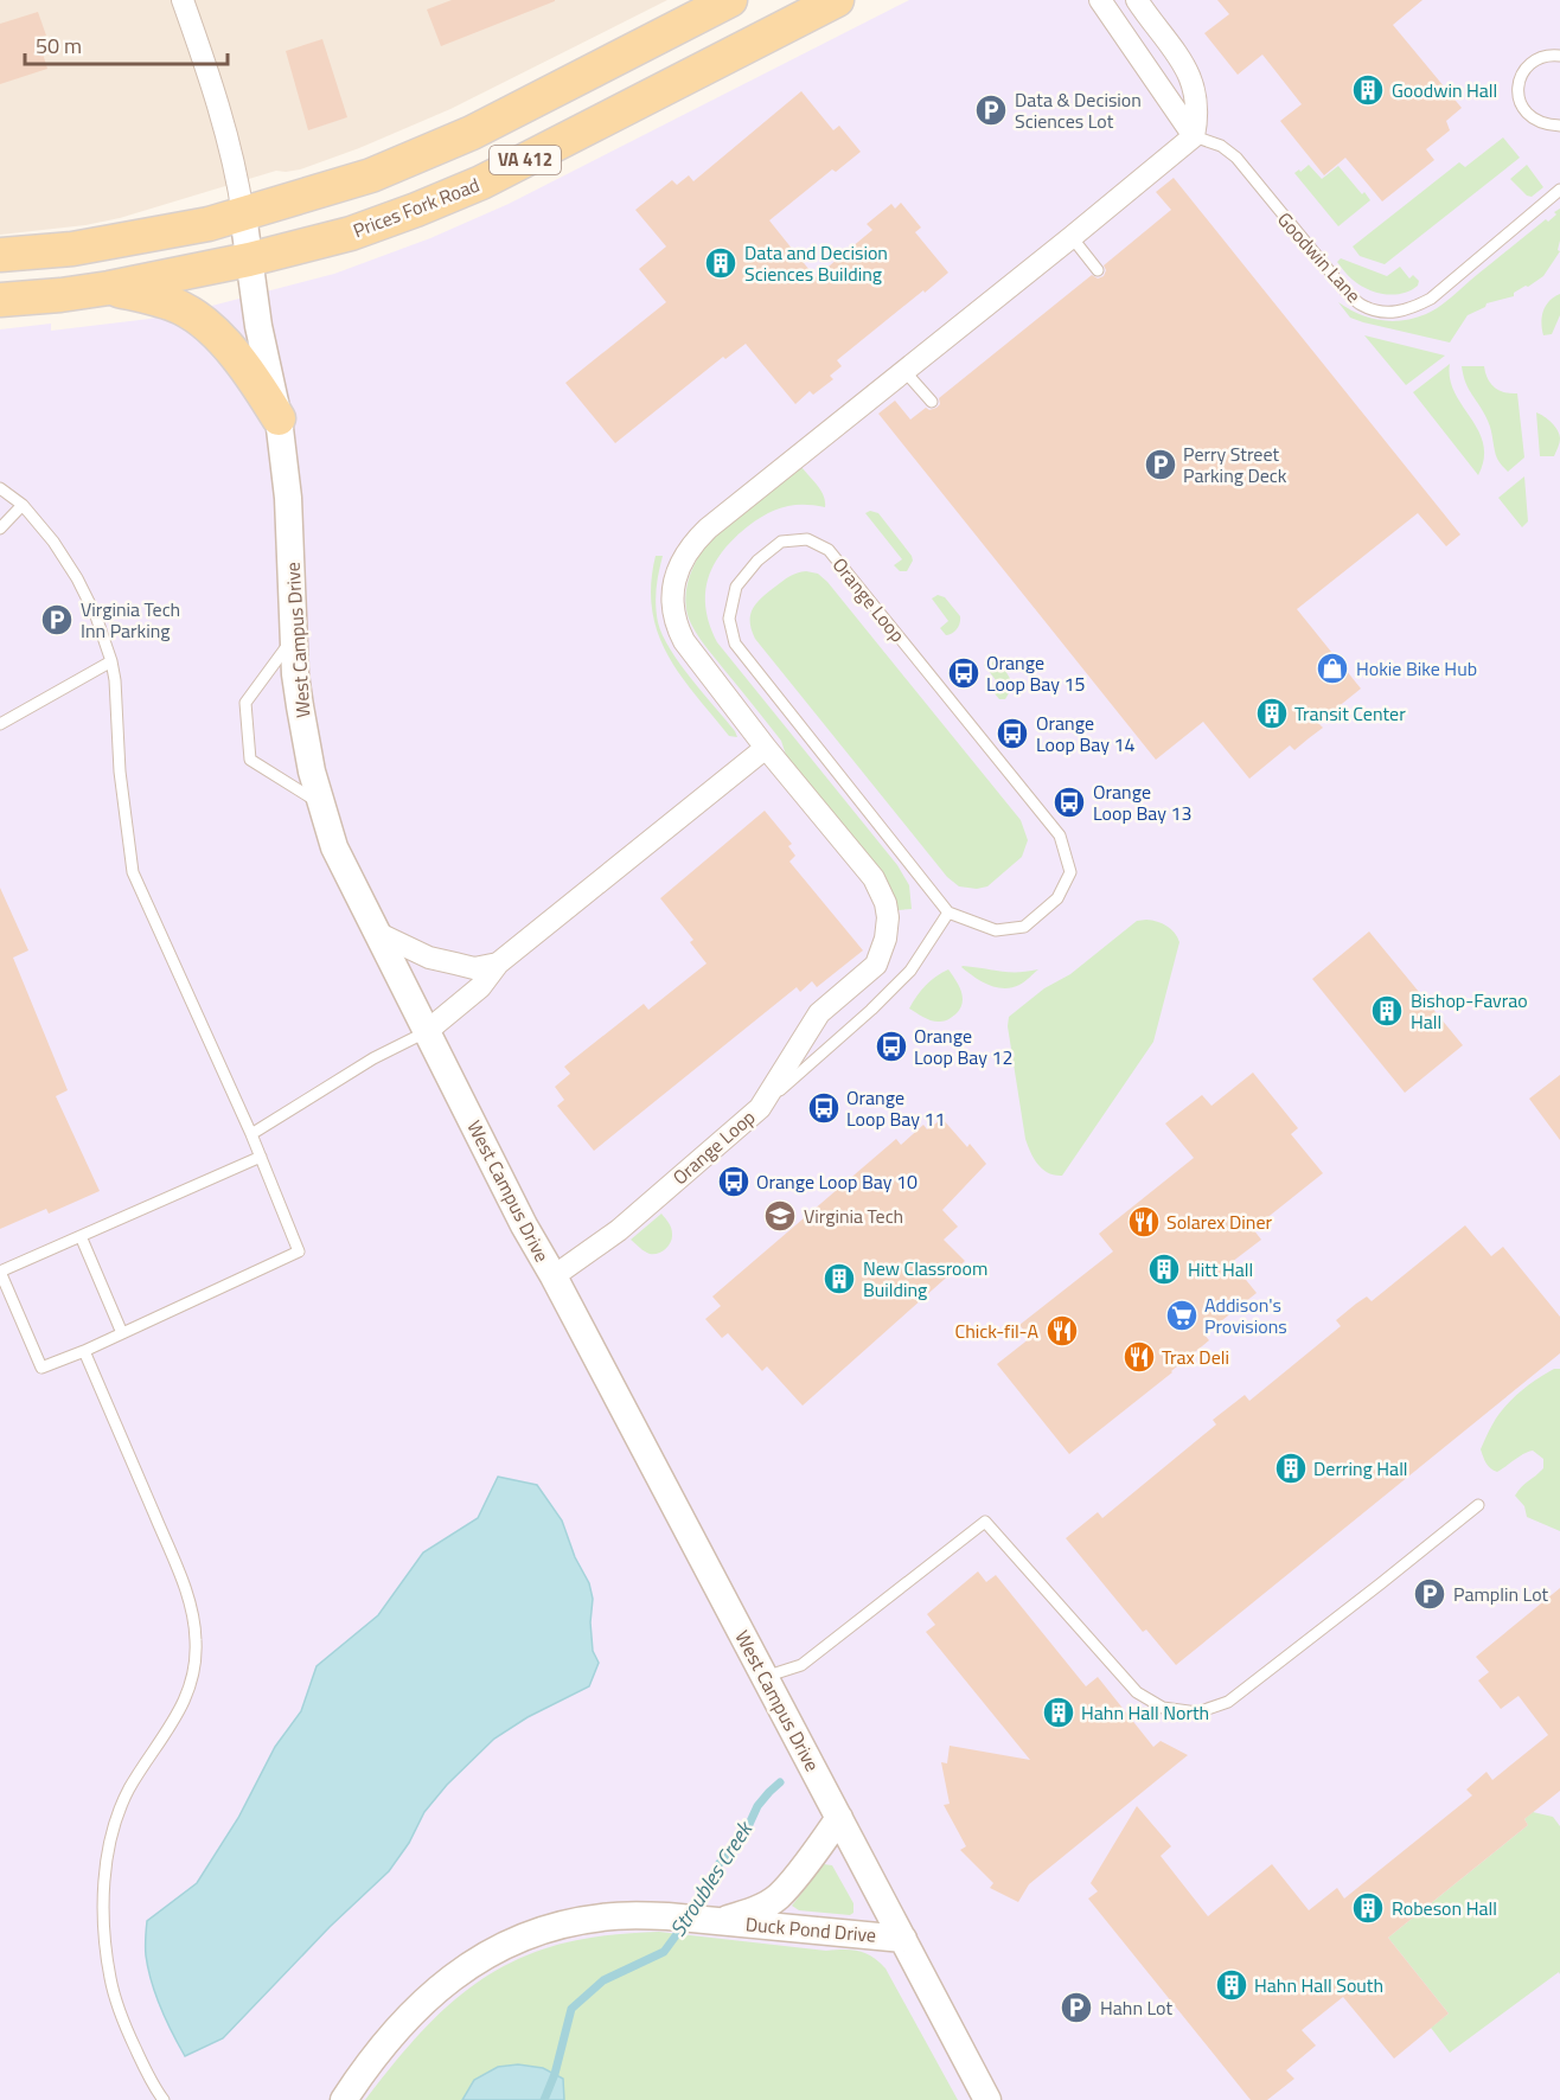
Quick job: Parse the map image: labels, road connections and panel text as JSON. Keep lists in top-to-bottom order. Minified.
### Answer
{"streets":{"main road":["VA 412","Prices Fork Road"],"street":["Orange Loop","West Campus Drive","Duck Pond Drive"],"lane":["Goodwin Lane"]},"crossings":[["VA 412","West Campus Drive"],["Prices Fork Road","West Campus Drive"],["Orange Loop","West Campus Drive"],["West Campus Drive","Duck Pond Drive"]],"water":["Stroubles Creek"],"places":{"building":["Goodwin Hall","Data and Decision Sciences Building","Transit Center","Bishop-Favrao Hall","Hitt Hall","New Classroom Building","Derring Hall","Hahn Hall North","Robeson Hall","Hahn Hall South"],"parking":["Data & Decision Sciences Lot","Perry Street Parking Deck","Virginia Tech Inn Parking","Pamplin Lot","Hahn Lot"],"shop":["Hokie Bike Hub"],"bus stop":["Orange Loop Bay 15","Orange Loop Bay 14","Orange Loop Bay 13","Orange Loop Bay 12","Orange Loop Bay 11","Orange Loop Bay 10"],"school or university":["Virginia Tech"],"restaurant":["Solarex Diner","Chick-fil-A","Trax Deli"],"supermarket":["Addison's Provisions"]},"scale_bar":"50 m"}
